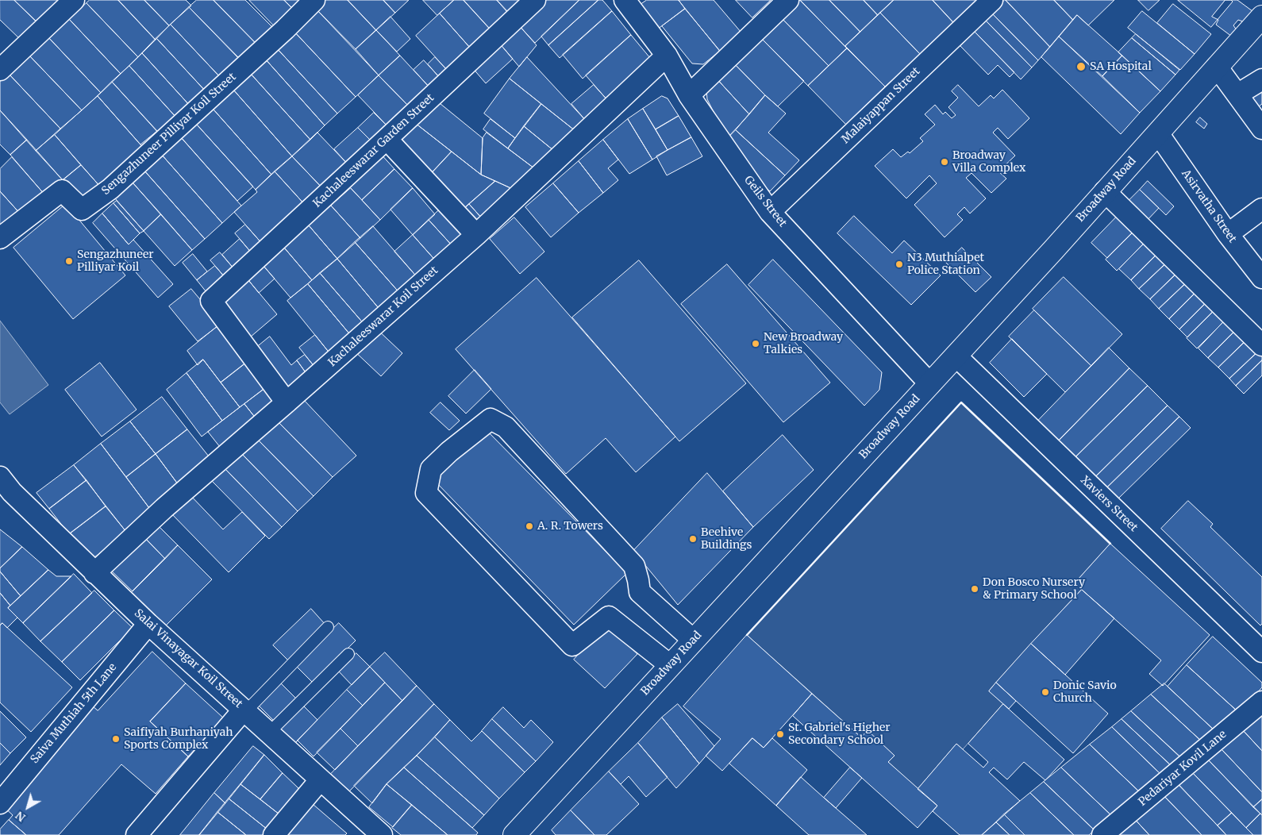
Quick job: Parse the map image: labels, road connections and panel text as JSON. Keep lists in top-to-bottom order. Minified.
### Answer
{"streets":{"main road":["Broadway Road"],"street":["Malaiyappan Street","Sengazhuneer Pilliyar Koil Street","Kachaleeswarar Garden Street","Geils Street","Asirvatha Street","Kachaleeswarar Koil Street","Xaviers Street","Salai Vinayagar Koil Street","Saiva Muthiah 5th Lane","Pedariyar Kovil Lane"]},"crossings":[["Malaiyappan Street","Geils Street"],["Kachaleeswarar Garden Street","Kachaleeswarar Koil Street"],["Broadway Road","Geils Street"],["Broadway Road","Asirvatha Street"],["Broadway Road","Xaviers Street"],["Geils Street","Kachaleeswarar Koil Street"],["Kachaleeswarar Koil Street","Salai Vinayagar Koil Street"],["Salai Vinayagar Koil Street","Saiva Muthiah 5th Lane"]],"places":["SA Hospital","Broadway Villa Complex","Sengazhuneer Pilliyar Koil","N3 Muthialpet Police Station","New Broadway Talkies","A. R. Towers","Beehive Buildings","Don Bosco Nursery & Primary School","Donic Savio Church","St. Gabriel's Higher Secondary School","Saifiyah Burhaniyah Sports Complex"],"north":"bottom left"}
